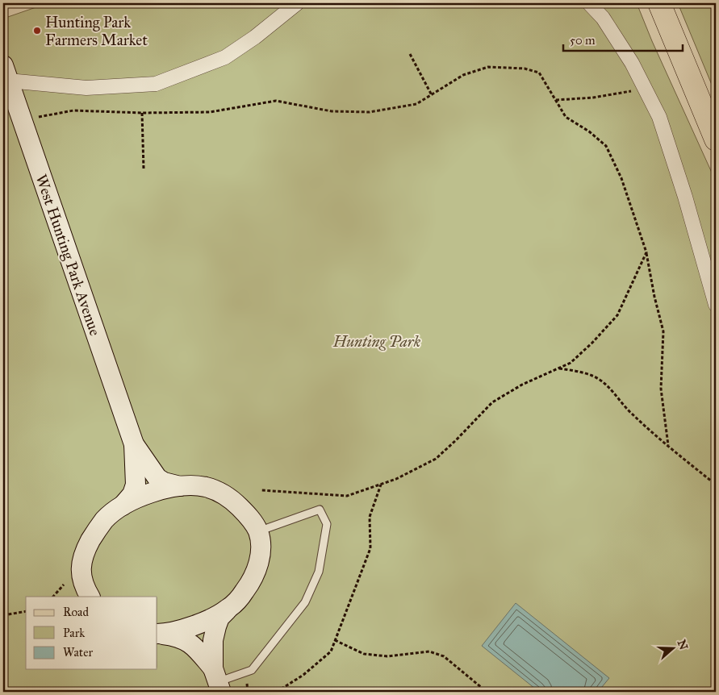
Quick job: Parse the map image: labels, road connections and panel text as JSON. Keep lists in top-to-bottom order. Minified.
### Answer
{"streets":{"main road":["West Hunting Park Avenue"]},"parks":["Hunting Park"],"places":["Hunting Park Farmers Market"],"legend":["Road","Park","Water"],"scale_bar":"50 m","north":"right"}
